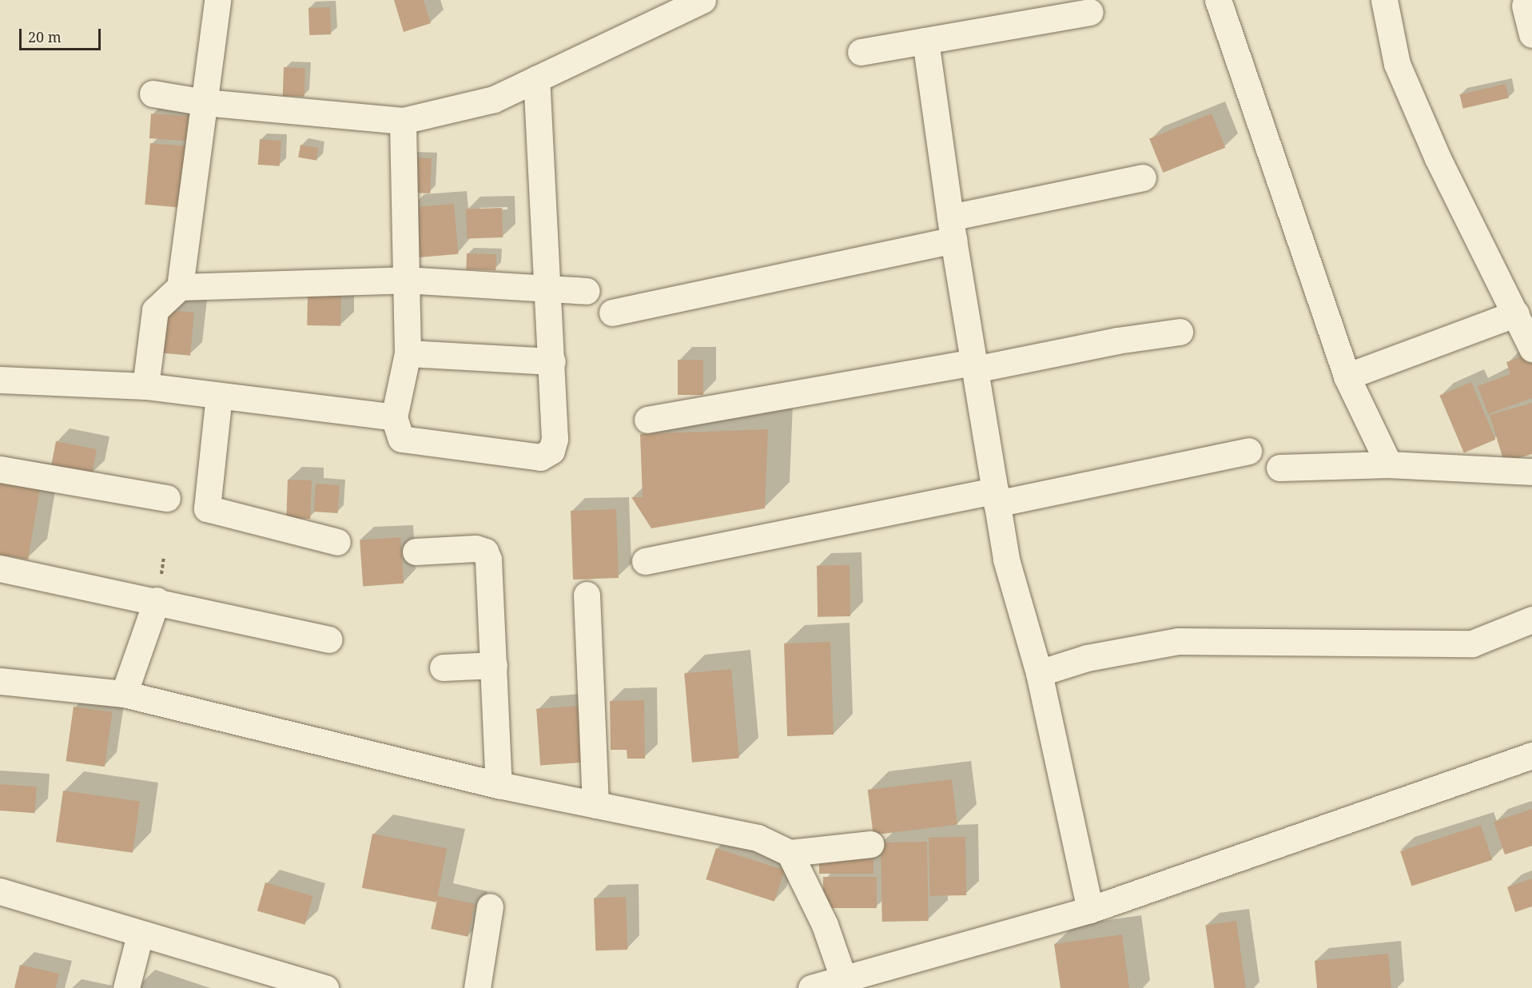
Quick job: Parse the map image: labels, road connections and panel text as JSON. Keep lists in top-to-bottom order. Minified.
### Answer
{"scale_bar":"20 m"}
